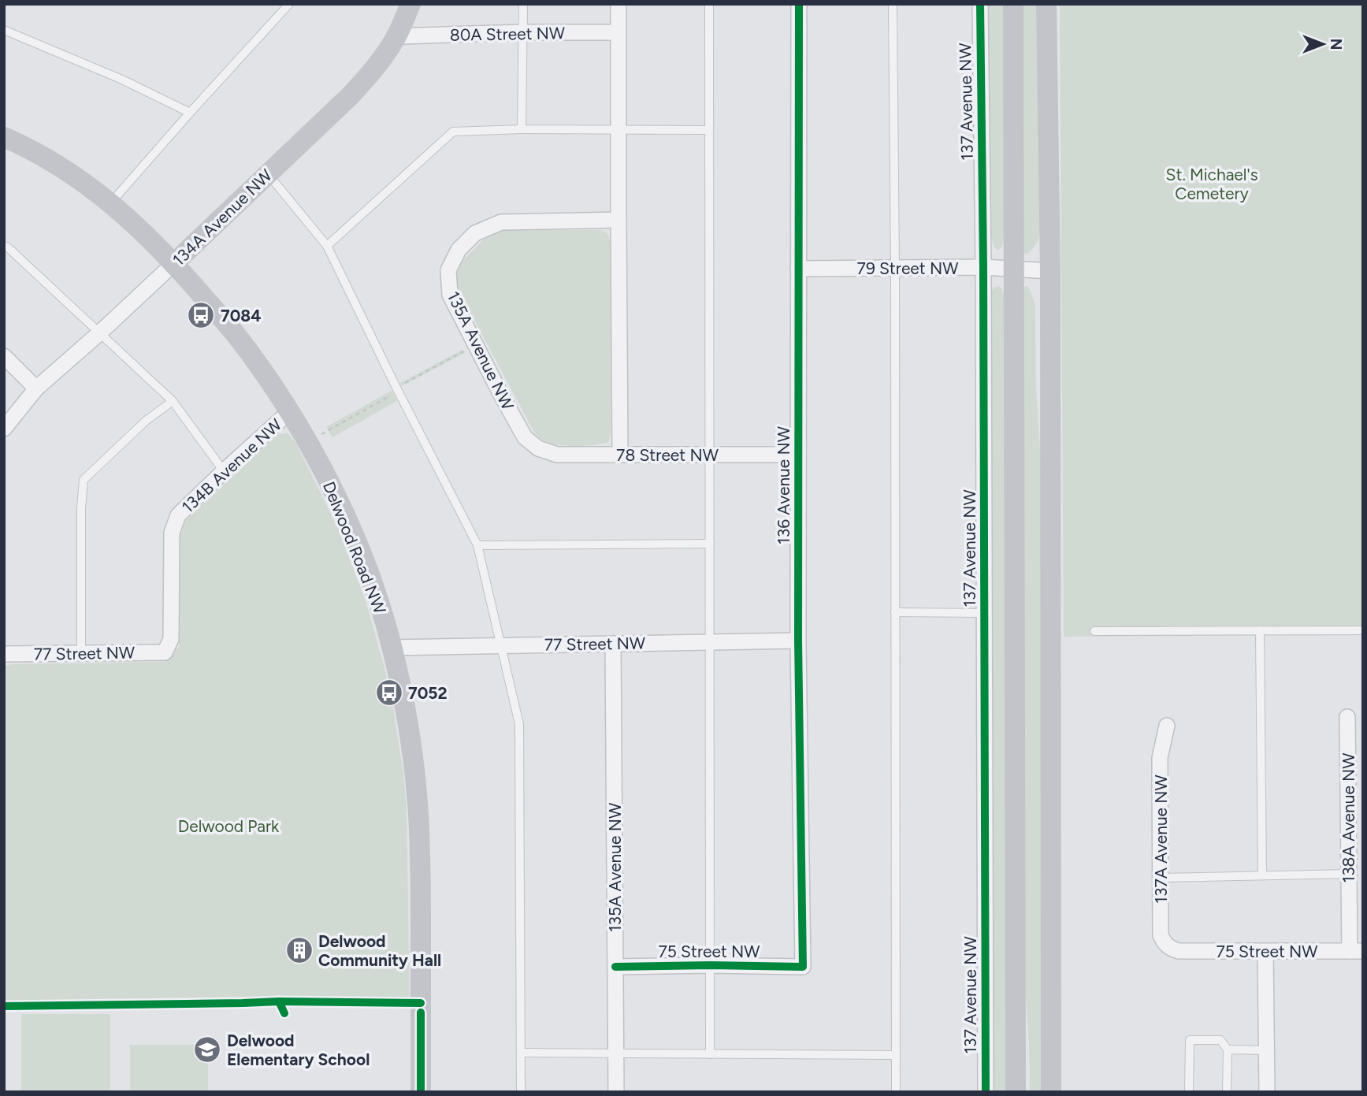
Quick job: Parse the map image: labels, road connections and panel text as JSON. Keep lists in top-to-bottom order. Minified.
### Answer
{"streets":{"main road":["134A Avenue NW","Delwood Road NW"],"street":["80A Street NW","137 Avenue NW","79 Street NW","135A Avenue NW","78 Street NW","134B Avenue NW","136 Avenue NW","77 Street NW","138A Avenue NW","137A Avenue NW","75 Street NW"]},"crossings":[["80A Street NW","134A Avenue NW"],["137 Avenue NW","79 Street NW"],["134A Avenue NW","Delwood Road NW"],["79 Street NW","136 Avenue NW"],["135A Avenue NW","78 Street NW"],["135A Avenue NW","77 Street NW"],["135A Avenue NW","75 Street NW"],["78 Street NW","136 Avenue NW"],["134B Avenue NW","Delwood Road NW"],["134B Avenue NW","77 Street NW"],["136 Avenue NW","77 Street NW"],["136 Avenue NW","75 Street NW"],["Delwood Road NW","77 Street NW"],["138A Avenue NW","75 Street NW"],["137A Avenue NW","75 Street NW"]],"parks":["St. Michael's Cemetery","Delwood Park"],"places":{"bus stop":["7084","7052"],"building":["Delwood Community Hall"],"school or university":["Delwood Elementary School"]},"north":"right"}
